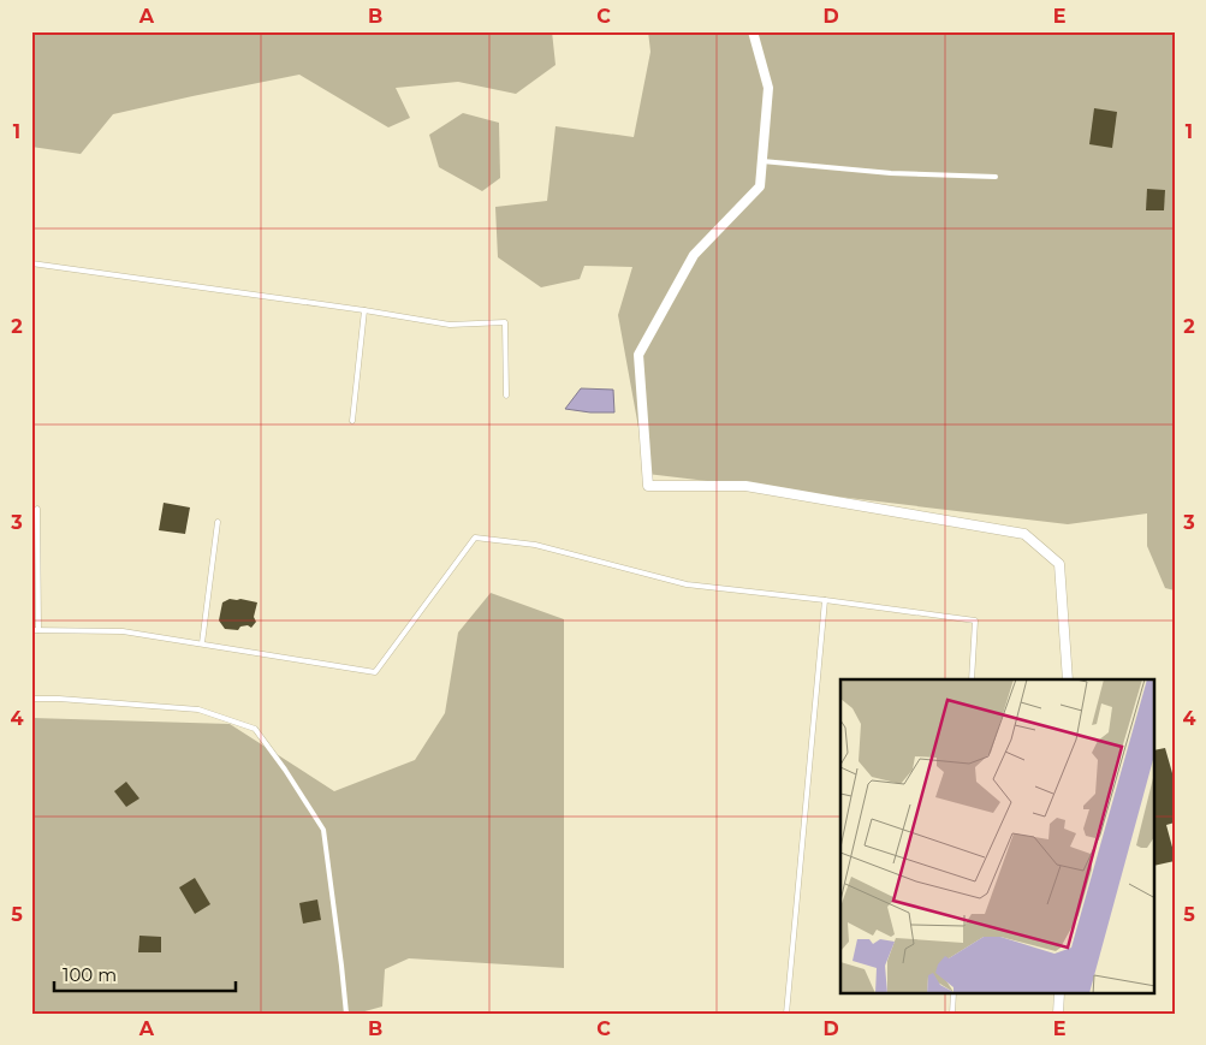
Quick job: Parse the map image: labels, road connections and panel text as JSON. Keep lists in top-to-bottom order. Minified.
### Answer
{"scale_bar":"100 m","grid":{"columns":["A","B","C","D","E"],"rows":["1","2","3","4","5"]}}
